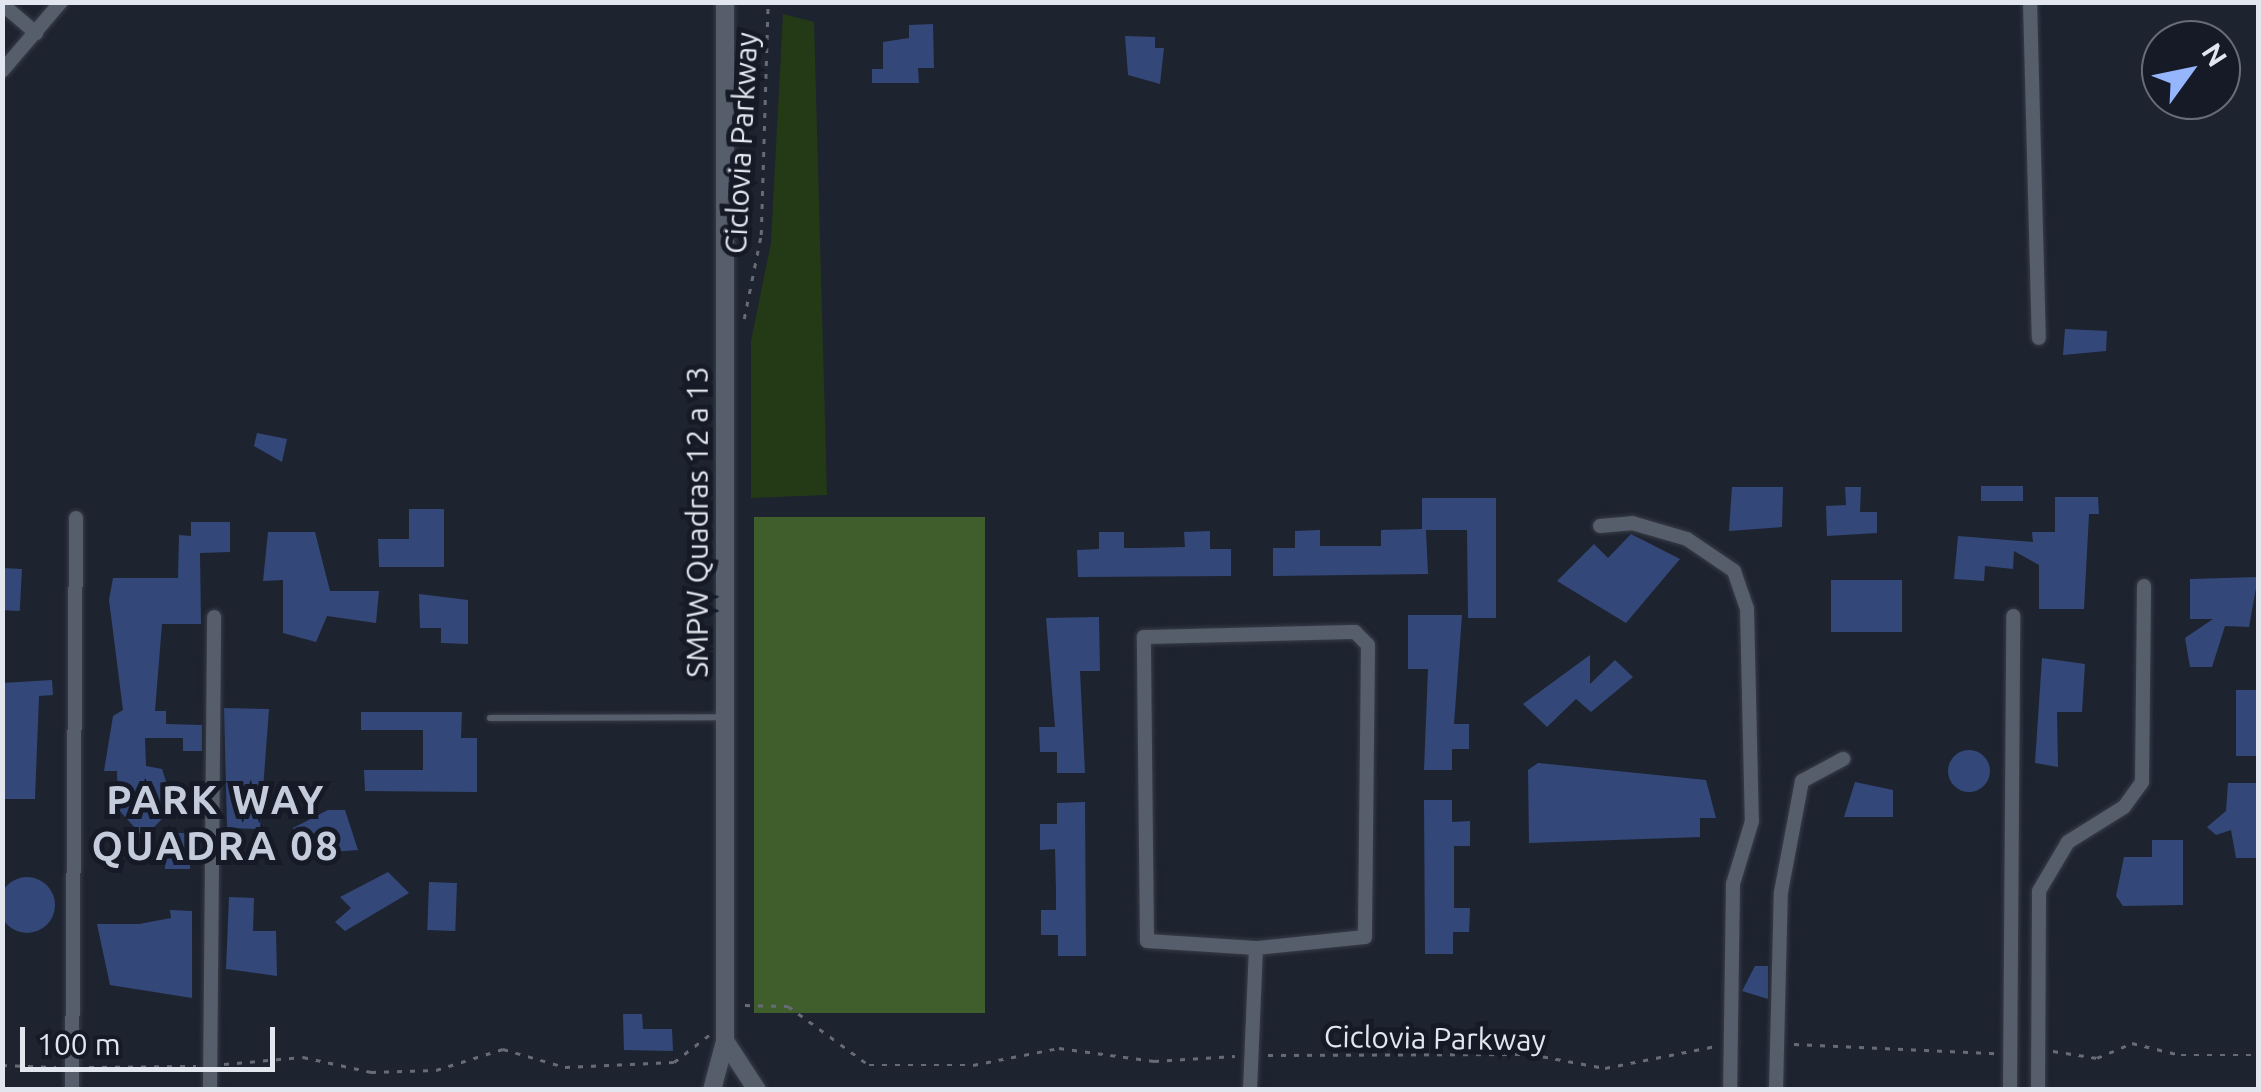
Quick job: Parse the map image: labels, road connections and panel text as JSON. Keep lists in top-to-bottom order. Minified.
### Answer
{"streets":{"street":["SMPW Quadras 12 a 13"],"path":["Ciclovia Parkway"]},"districts":["PARK WAY QUADRA 08"],"scale_bar":"100 m","north":"top right"}
